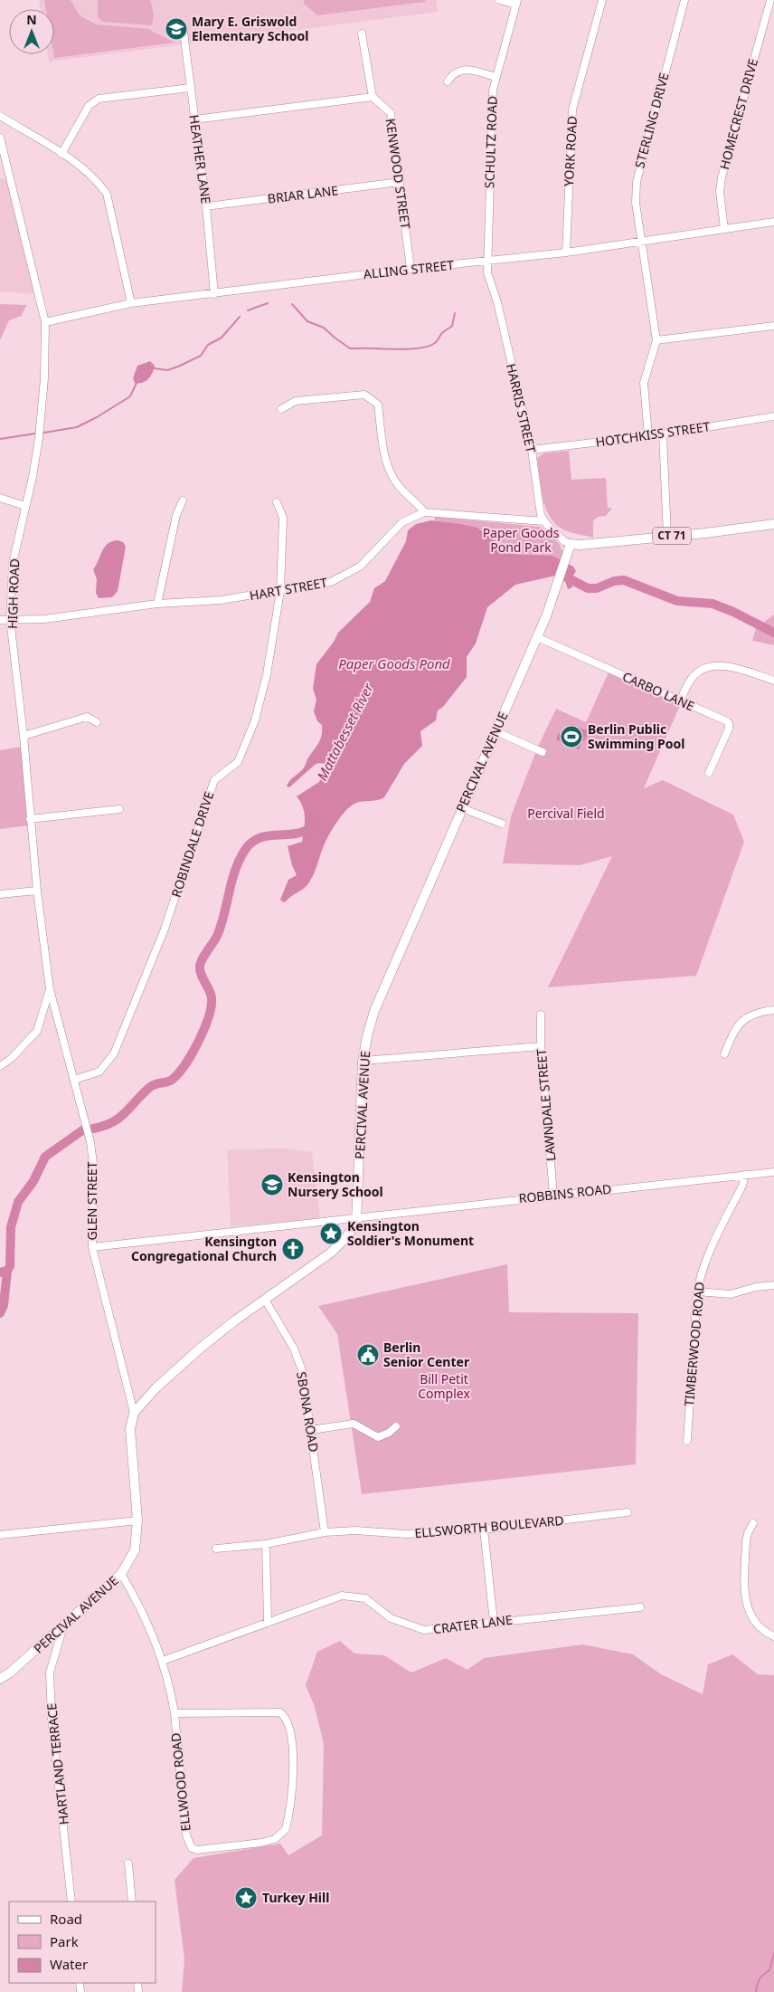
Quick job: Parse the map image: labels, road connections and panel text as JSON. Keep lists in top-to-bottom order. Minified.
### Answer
{"streets":{"main road":["CT 71","PERCIVAL AVENUE"],"street":["HOMECREST DRIVE","STERLING DRIVE","SCHULTZ ROAD","YORK ROAD","HEATHER LANE","KENWOOD STREET","BRIAR LANE","ALLING STREET","HARRIS STREET","HOTCHKISS STREET","HART STREET","HIGH ROAD","CARBO LANE","ROBINDALE DRIVE","LAWNDALE STREET","ROBBINS ROAD","GLEN STREET","TIMBERWOOD ROAD","SBONA ROAD","ELLSWORTH BOULEVARD","CRATER LANE","HARTLAND TERRACE","ELLWOOD ROAD"]},"crossings":[["HOMECREST DRIVE","ALLING STREET"],["STERLING DRIVE","ALLING STREET"],["SCHULTZ ROAD","ALLING STREET"],["SCHULTZ ROAD","HARRIS STREET"],["YORK ROAD","ALLING STREET"],["HEATHER LANE","BRIAR LANE"],["HEATHER LANE","ALLING STREET"],["KENWOOD STREET","BRIAR LANE"],["KENWOOD STREET","ALLING STREET"],["ALLING STREET","HARRIS STREET"],["ALLING STREET","HIGH ROAD"],["HARRIS STREET","HOTCHKISS STREET"],["HARRIS STREET","CT 71"],["HARRIS STREET","HART STREET"],["HARRIS STREET","PERCIVAL AVENUE"],["CT 71","PERCIVAL AVENUE"],["HART STREET","HIGH ROAD"],["HART STREET","ROBINDALE DRIVE"],["HIGH ROAD","GLEN STREET"],["CARBO LANE","PERCIVAL AVENUE"],["PERCIVAL AVENUE","ROBBINS ROAD"],["PERCIVAL AVENUE","GLEN STREET"],["PERCIVAL AVENUE","SBONA ROAD"],["PERCIVAL AVENUE","HARTLAND TERRACE"],["PERCIVAL AVENUE","ELLWOOD ROAD"],["ROBINDALE DRIVE","GLEN STREET"],["LAWNDALE STREET","ROBBINS ROAD"],["ROBBINS ROAD","GLEN STREET"],["ROBBINS ROAD","TIMBERWOOD ROAD"],["SBONA ROAD","ELLSWORTH BOULEVARD"],["CRATER LANE","ELLWOOD ROAD"]],"water":["Paper Goods Pond","Mattabesset River"],"parks":["Paper Goods Pond Park","Percival Field","Bill Petit Complex"],"places":{"school or university":["Mary E. Griswold Elementary School","Kensington Nursery School"],"sports":["Berlin Public Swimming Pool"],"place":["Kensington Soldier's Monument","Turkey Hill"],"church":["Kensington Congregational Church"],"public building":["Berlin Senior Center"]},"legend":["Road","Park","Water"],"north":"top"}
